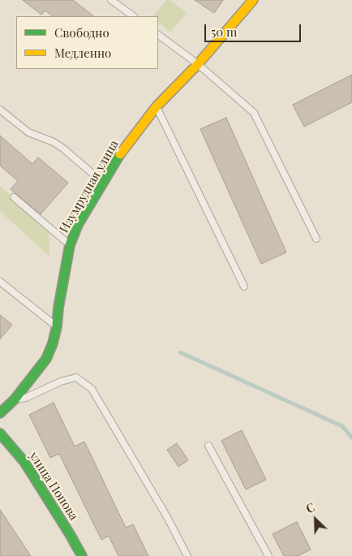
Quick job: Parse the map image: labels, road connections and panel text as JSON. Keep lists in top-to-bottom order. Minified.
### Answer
{"streets":{"street":["Изумрудная улица","улица Попова"]},"legend":["Свободно","Медленно"],"scale_bar":"50 m","north":"top left"}
